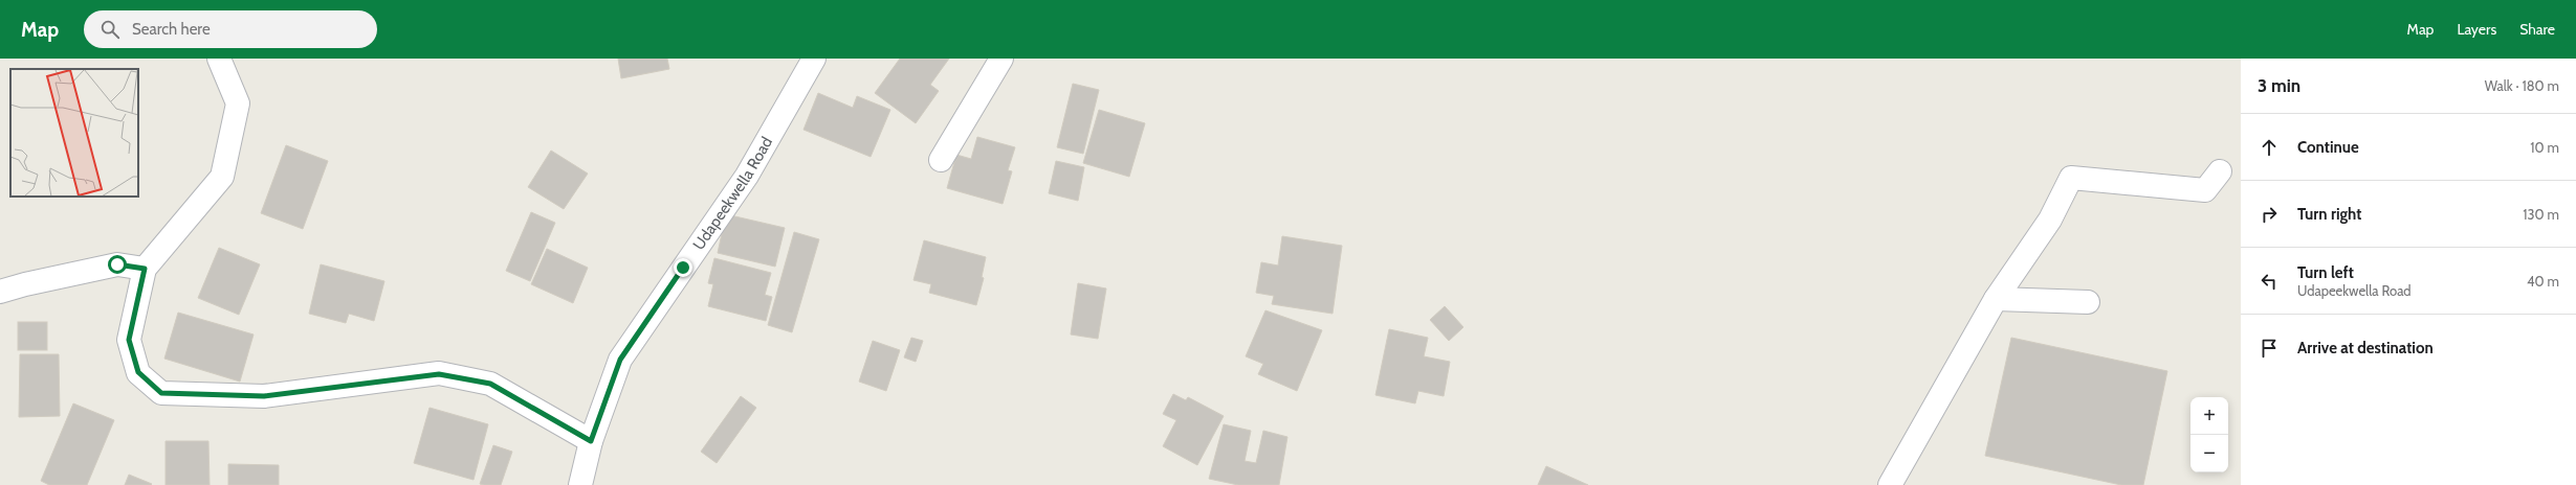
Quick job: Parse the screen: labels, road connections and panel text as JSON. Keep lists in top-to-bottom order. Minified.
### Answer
{"streets":{"street":["Udapeekwella Road"]},"page":{"header":"Map","search":"Search here","nav":["Map","Layers","Share"],"heading":["3 min","Walk · 180 m"],"list":[["Continue","10 m"],["Turn right","130 m"],["Turn left","Udapeekwella Road","40 m"],"Arrive at destination"],"map_buttons":["+","−"]}}
